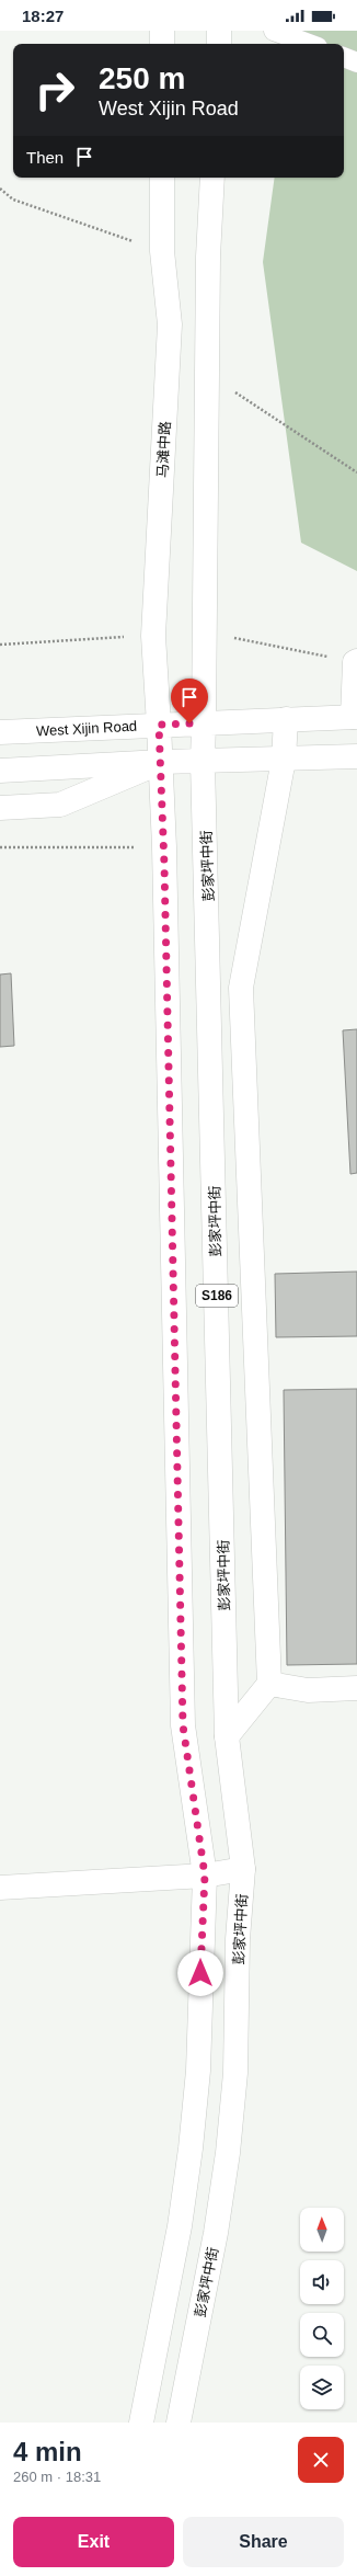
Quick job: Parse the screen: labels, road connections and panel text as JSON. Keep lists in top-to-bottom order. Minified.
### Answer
{"streets":{"main road":["马滩中路","West Xijin Road","彭家坪中街","S186"]},"crossings":[["马滩中路","West Xijin Road"],["West Xijin Road","彭家坪中街"]],"north":"top","page":{"status":"18:27","turn":["250 m","West Xijin Road"],"then":"Then","heading":["4 min","260 m · 18:31"],"buttons":["Exit","Share"]}}
